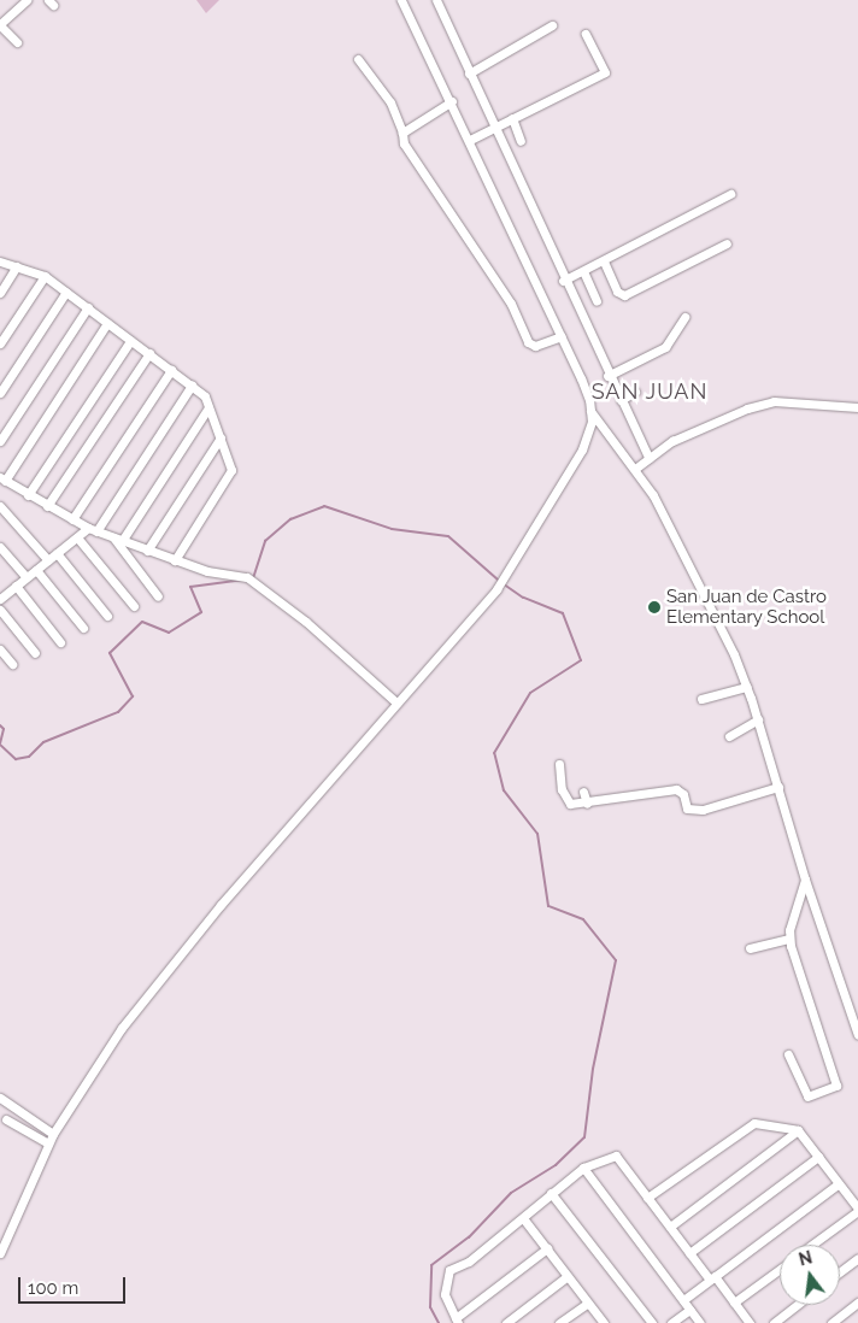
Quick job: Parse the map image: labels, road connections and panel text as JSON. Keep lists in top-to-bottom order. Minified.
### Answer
{"districts":["SAN JUAN"],"places":["San Juan de Castro Elementary School"],"scale_bar":"100 m","north":"top"}
